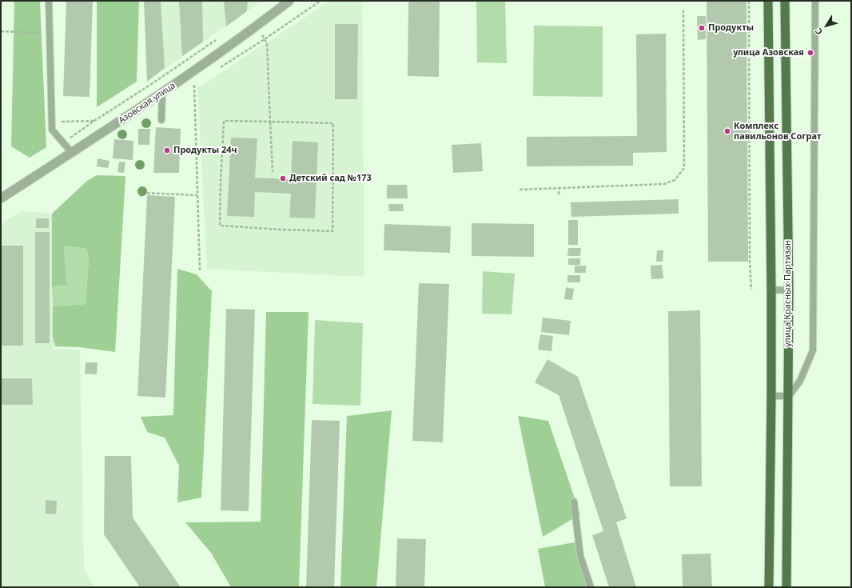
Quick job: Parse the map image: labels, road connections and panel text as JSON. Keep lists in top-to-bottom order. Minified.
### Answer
{"streets":{"main road":["улица Красных Партизан"],"street":["Азовская улица"]},"places":["Продукты","улица Азовская","Комплекс павильонов Сограт","Продукты 24ч","Детский cад №173"],"north":"bottom left"}
